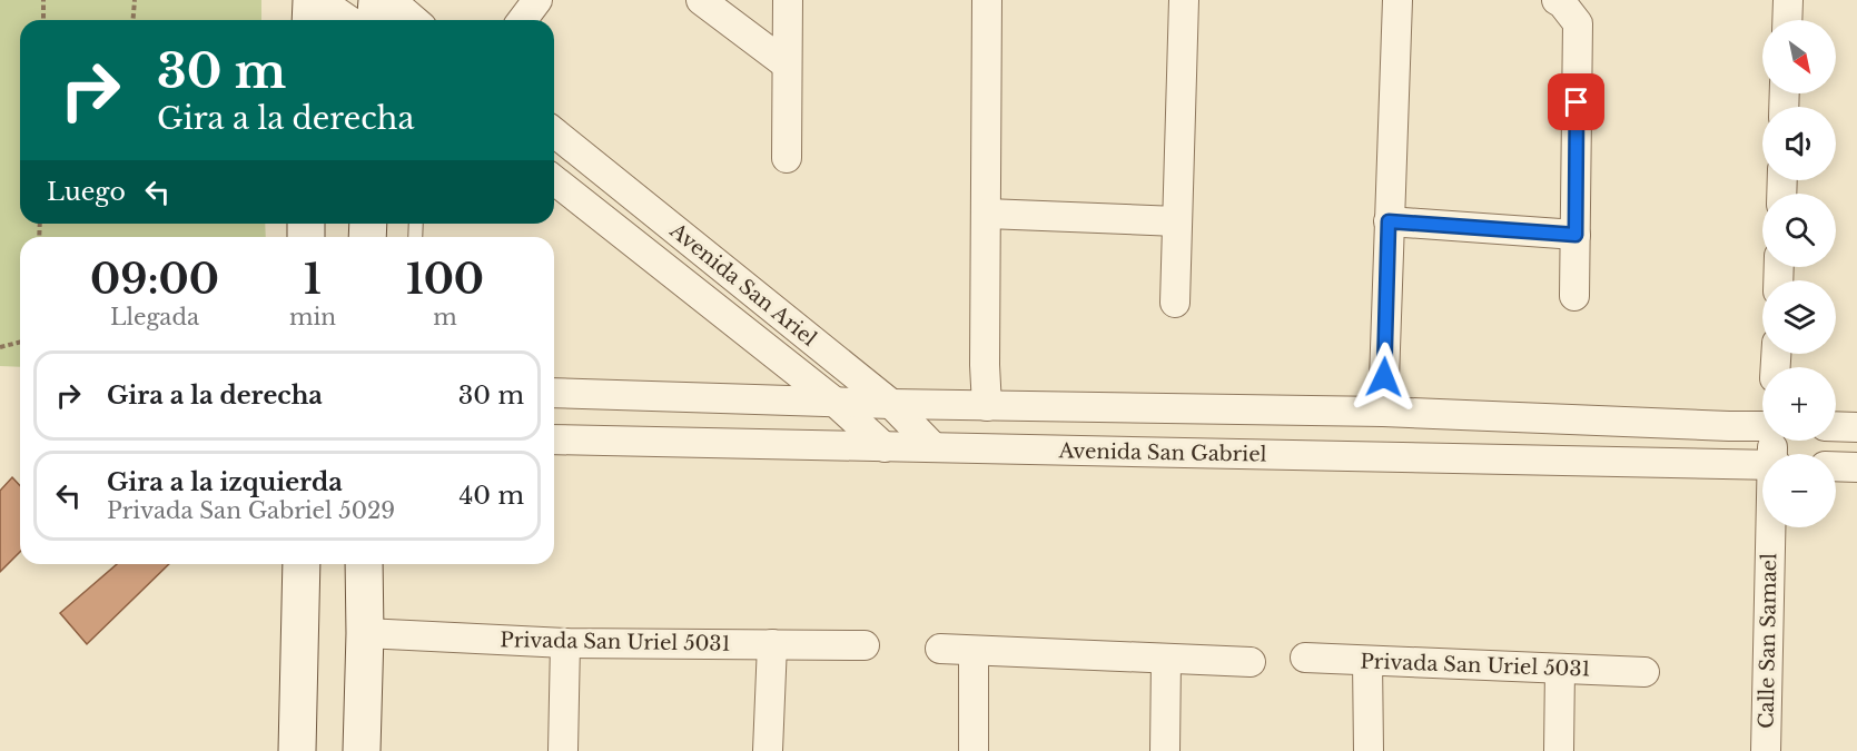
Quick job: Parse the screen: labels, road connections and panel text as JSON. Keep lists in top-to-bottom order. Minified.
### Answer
{"streets":{"street":["Avenida San Ariel","Avenida San Gabriel","Calle San Samael","Privada San Uriel 5031"]},"crossings":[["Avenida San Ariel","Avenida San Gabriel"]],"north":"bottom right","page":{"map_buttons":["+","−"],"turn":["30 m","Gira a la derecha"],"then":"Luego","eta":["09:00","Llegada","1","min","100","m"],"list":[{"name":"Gira a la derecha","value":"30 m"},{"name":"Gira a la izquierda","note":"Privada San Gabriel 5029","value":"40 m"}]}}
